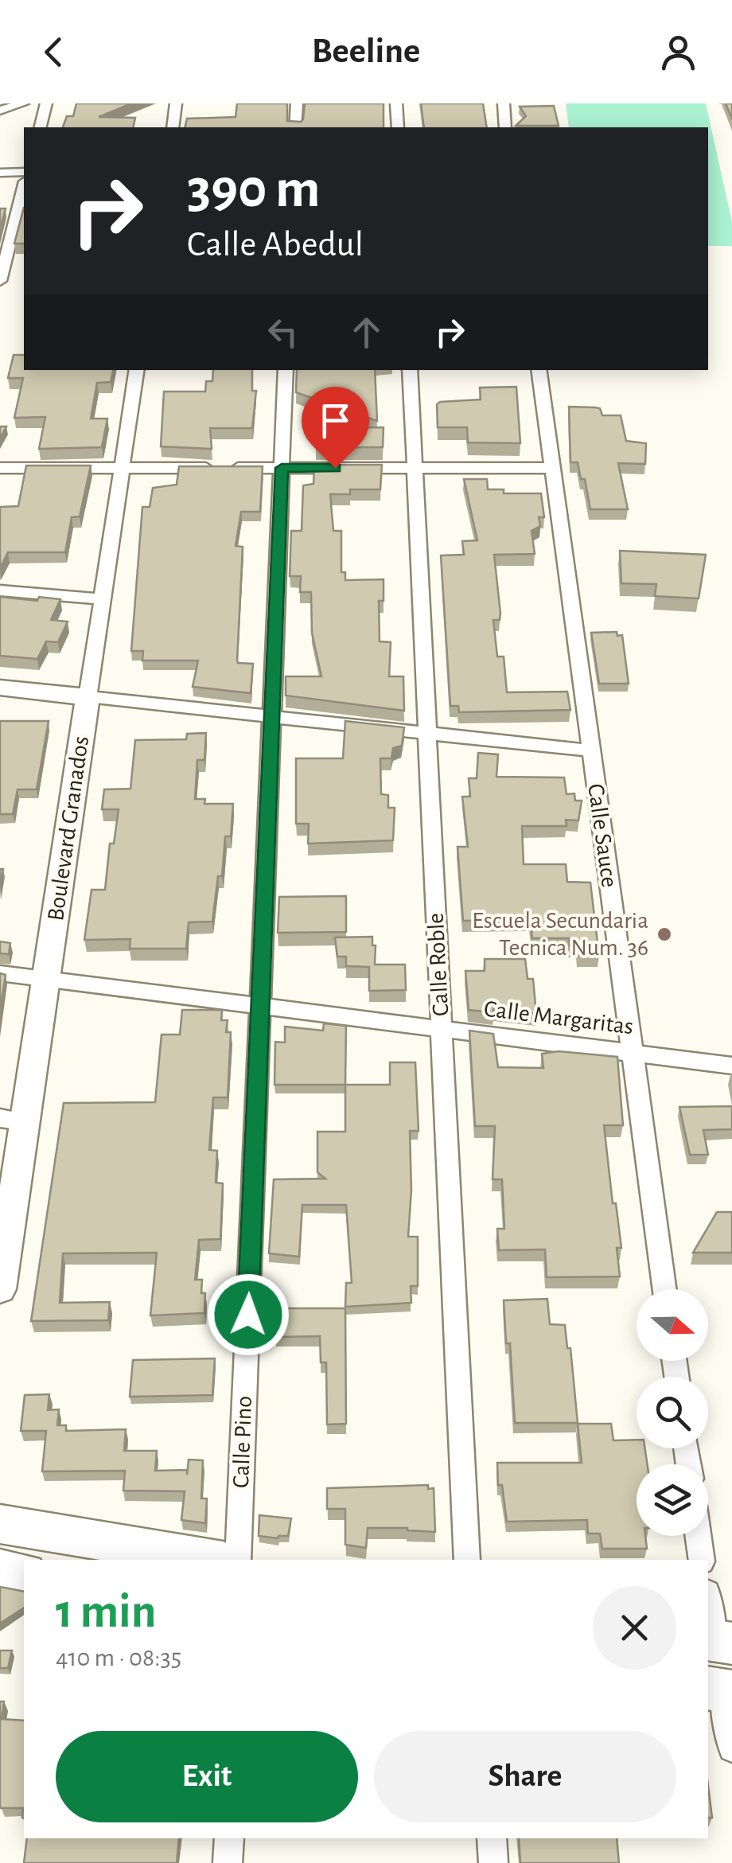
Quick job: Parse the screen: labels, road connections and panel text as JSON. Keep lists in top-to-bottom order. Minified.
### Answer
{"streets":{"street":["Boulevard Granados","Calle Sauce","Calle Roble","Calle Margaritas","Calle Pino"]},"crossings":[["Boulevard Granados","Calle Margaritas"],["Calle Sauce","Calle Margaritas"],["Calle Roble","Calle Margaritas"],["Calle Margaritas","Calle Pino"]],"places":["Escuela Secundaria Tecnica Num. 36"],"north":"right","page":{"header":"Beeline","turn":["390 m","Calle Abedul"],"heading":["1 min","410 m · 08:35"],"buttons":["Exit","Share"]}}
